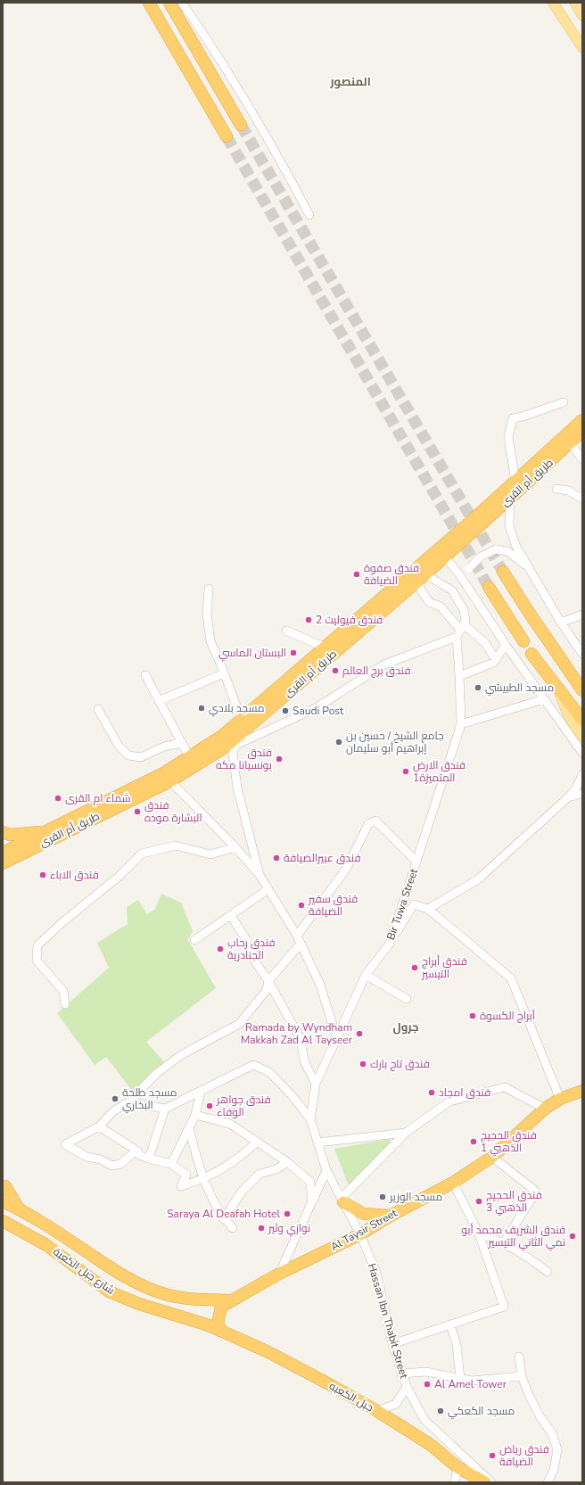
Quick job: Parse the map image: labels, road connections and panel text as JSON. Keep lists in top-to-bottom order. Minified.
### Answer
{"streets":{"highway":["طريق أم القرى","Al Taysir Street","شارع جبل الكعبة","جبل الكعبه"],"street":["Bir Tuwa Street","Hassan Ibn Thabit Street"]},"crossings":[["Bir Tuwa Street","Al Taysir Street"],["Bir Tuwa Street","Hassan Ibn Thabit Street"],["Al Taysir Street","شارع جبل الكعبة"],["Al Taysir Street","Hassan Ibn Thabit Street"],["شارع جبل الكعبة","جبل الكعبه"],["Hassan Ibn Thabit Street","جبل الكعبه"]],"districts":["المنصور","جرول"],"places":["فندق صفوة الضيافة","فندق فيوليت 2","البستان الماسي","فندق برج العالم","مسجد الطبيشي","مسجد بلادي","Saudi Post","جامع الشيخ / حسين بن إبراهيم أبو سليمان","فندق بونسيانا مكه","فندق الارض المتميزة1","شماء ام القرى","فندق البشارة موده","فندق عبيرالضيافة","فندق الاباء","فندق سفير الضيافة","فندق رحاب الجنادرية","فندق أبراج التيسير","أبراج الكسوة","Ramada by Wyndham Makkah Zad Al Tayseer","فندق تاج بارك","فندق امجاد","مسجد طلحة البخاري","فندق جواهر الوفاء","فندق الحجيج الذهبي 1","مسجد الوزير","فندق الحجيج الذهبي 3","Saraya Al Deafah Hotel","نوازي وثير","فندق الشريف محمد أبو نمي الثاني التيسير","Al Amel Tower","مسجد الكعكي","فندق رياض الضيافة"]}
